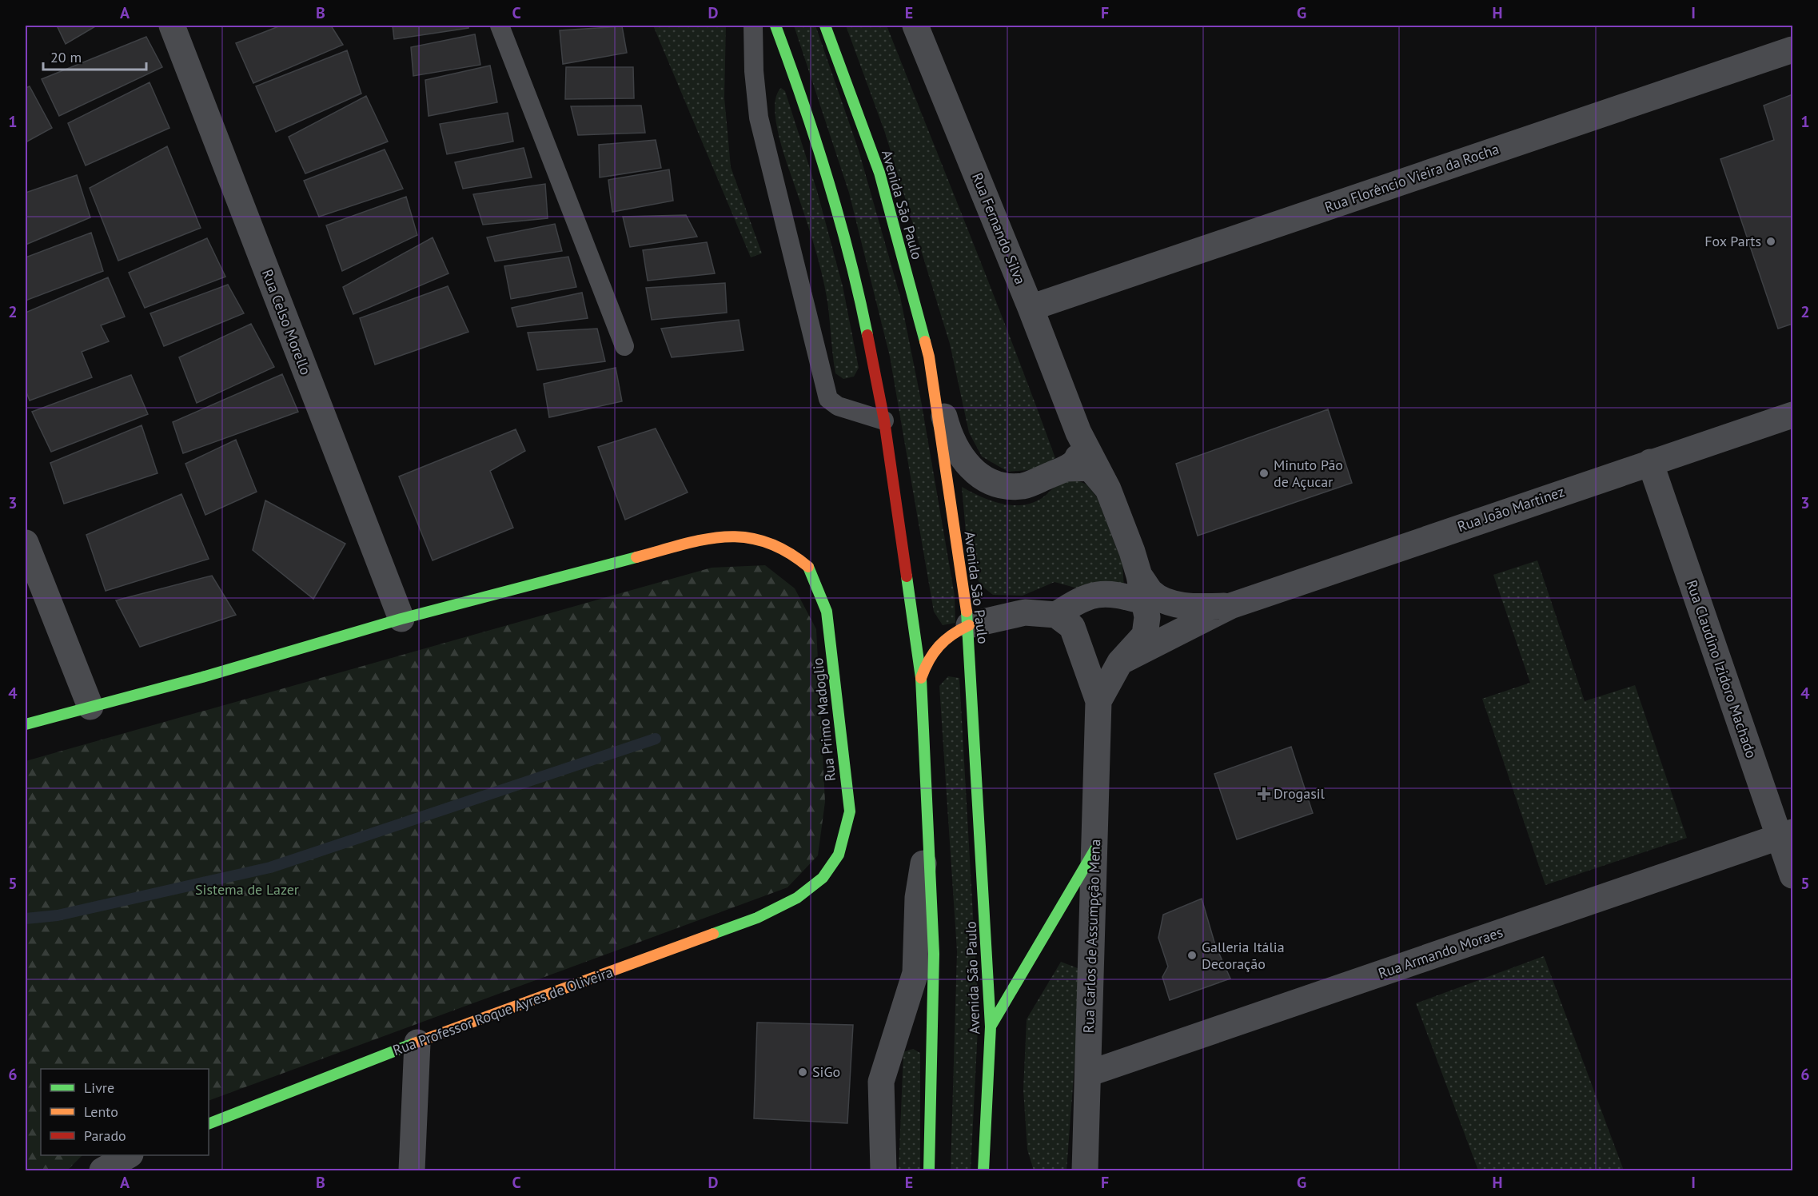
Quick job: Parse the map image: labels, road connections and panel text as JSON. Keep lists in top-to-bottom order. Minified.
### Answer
{"streets":{"main road":["Avenida São Paulo","Rua Primo Madoglio","Rua Professor Roque Ayres de Oliveira"],"street":["Rua Florêncio Vieira da Rocha","Rua Fernando Silva","Rua Celso Morello","Rua João Martinez","Rua Claudino Izidoro Machado","Rua Carlos de Assumpção Mena","Rua Armando Moraes"]},"crossings":[["Rua Florêncio Vieira da Rocha","Rua Fernando Silva"],["Rua Fernando Silva","Rua João Martinez"],["Rua Celso Morello","Rua Primo Madoglio"],["Rua João Martinez","Rua Claudino Izidoro Machado"],["Rua Claudino Izidoro Machado","Rua Armando Moraes"],["Rua Primo Madoglio","Rua Professor Roque Ayres de Oliveira"],["Rua Carlos de Assumpção Mena","Rua Armando Moraes"]],"parks":["Sistema de Lazer"],"places":{"other":["Fox Parts","Minuto Pão de Açucar","Galleria Itália Decoração","SiGo"],"health":["Drogasil"]},"legend":["Livre","Lento","Parado"],"scale_bar":"20 m","grid":{"columns":["A","B","C","D","E","F","G","H","I"],"rows":["1","2","3","4","5","6"]}}
